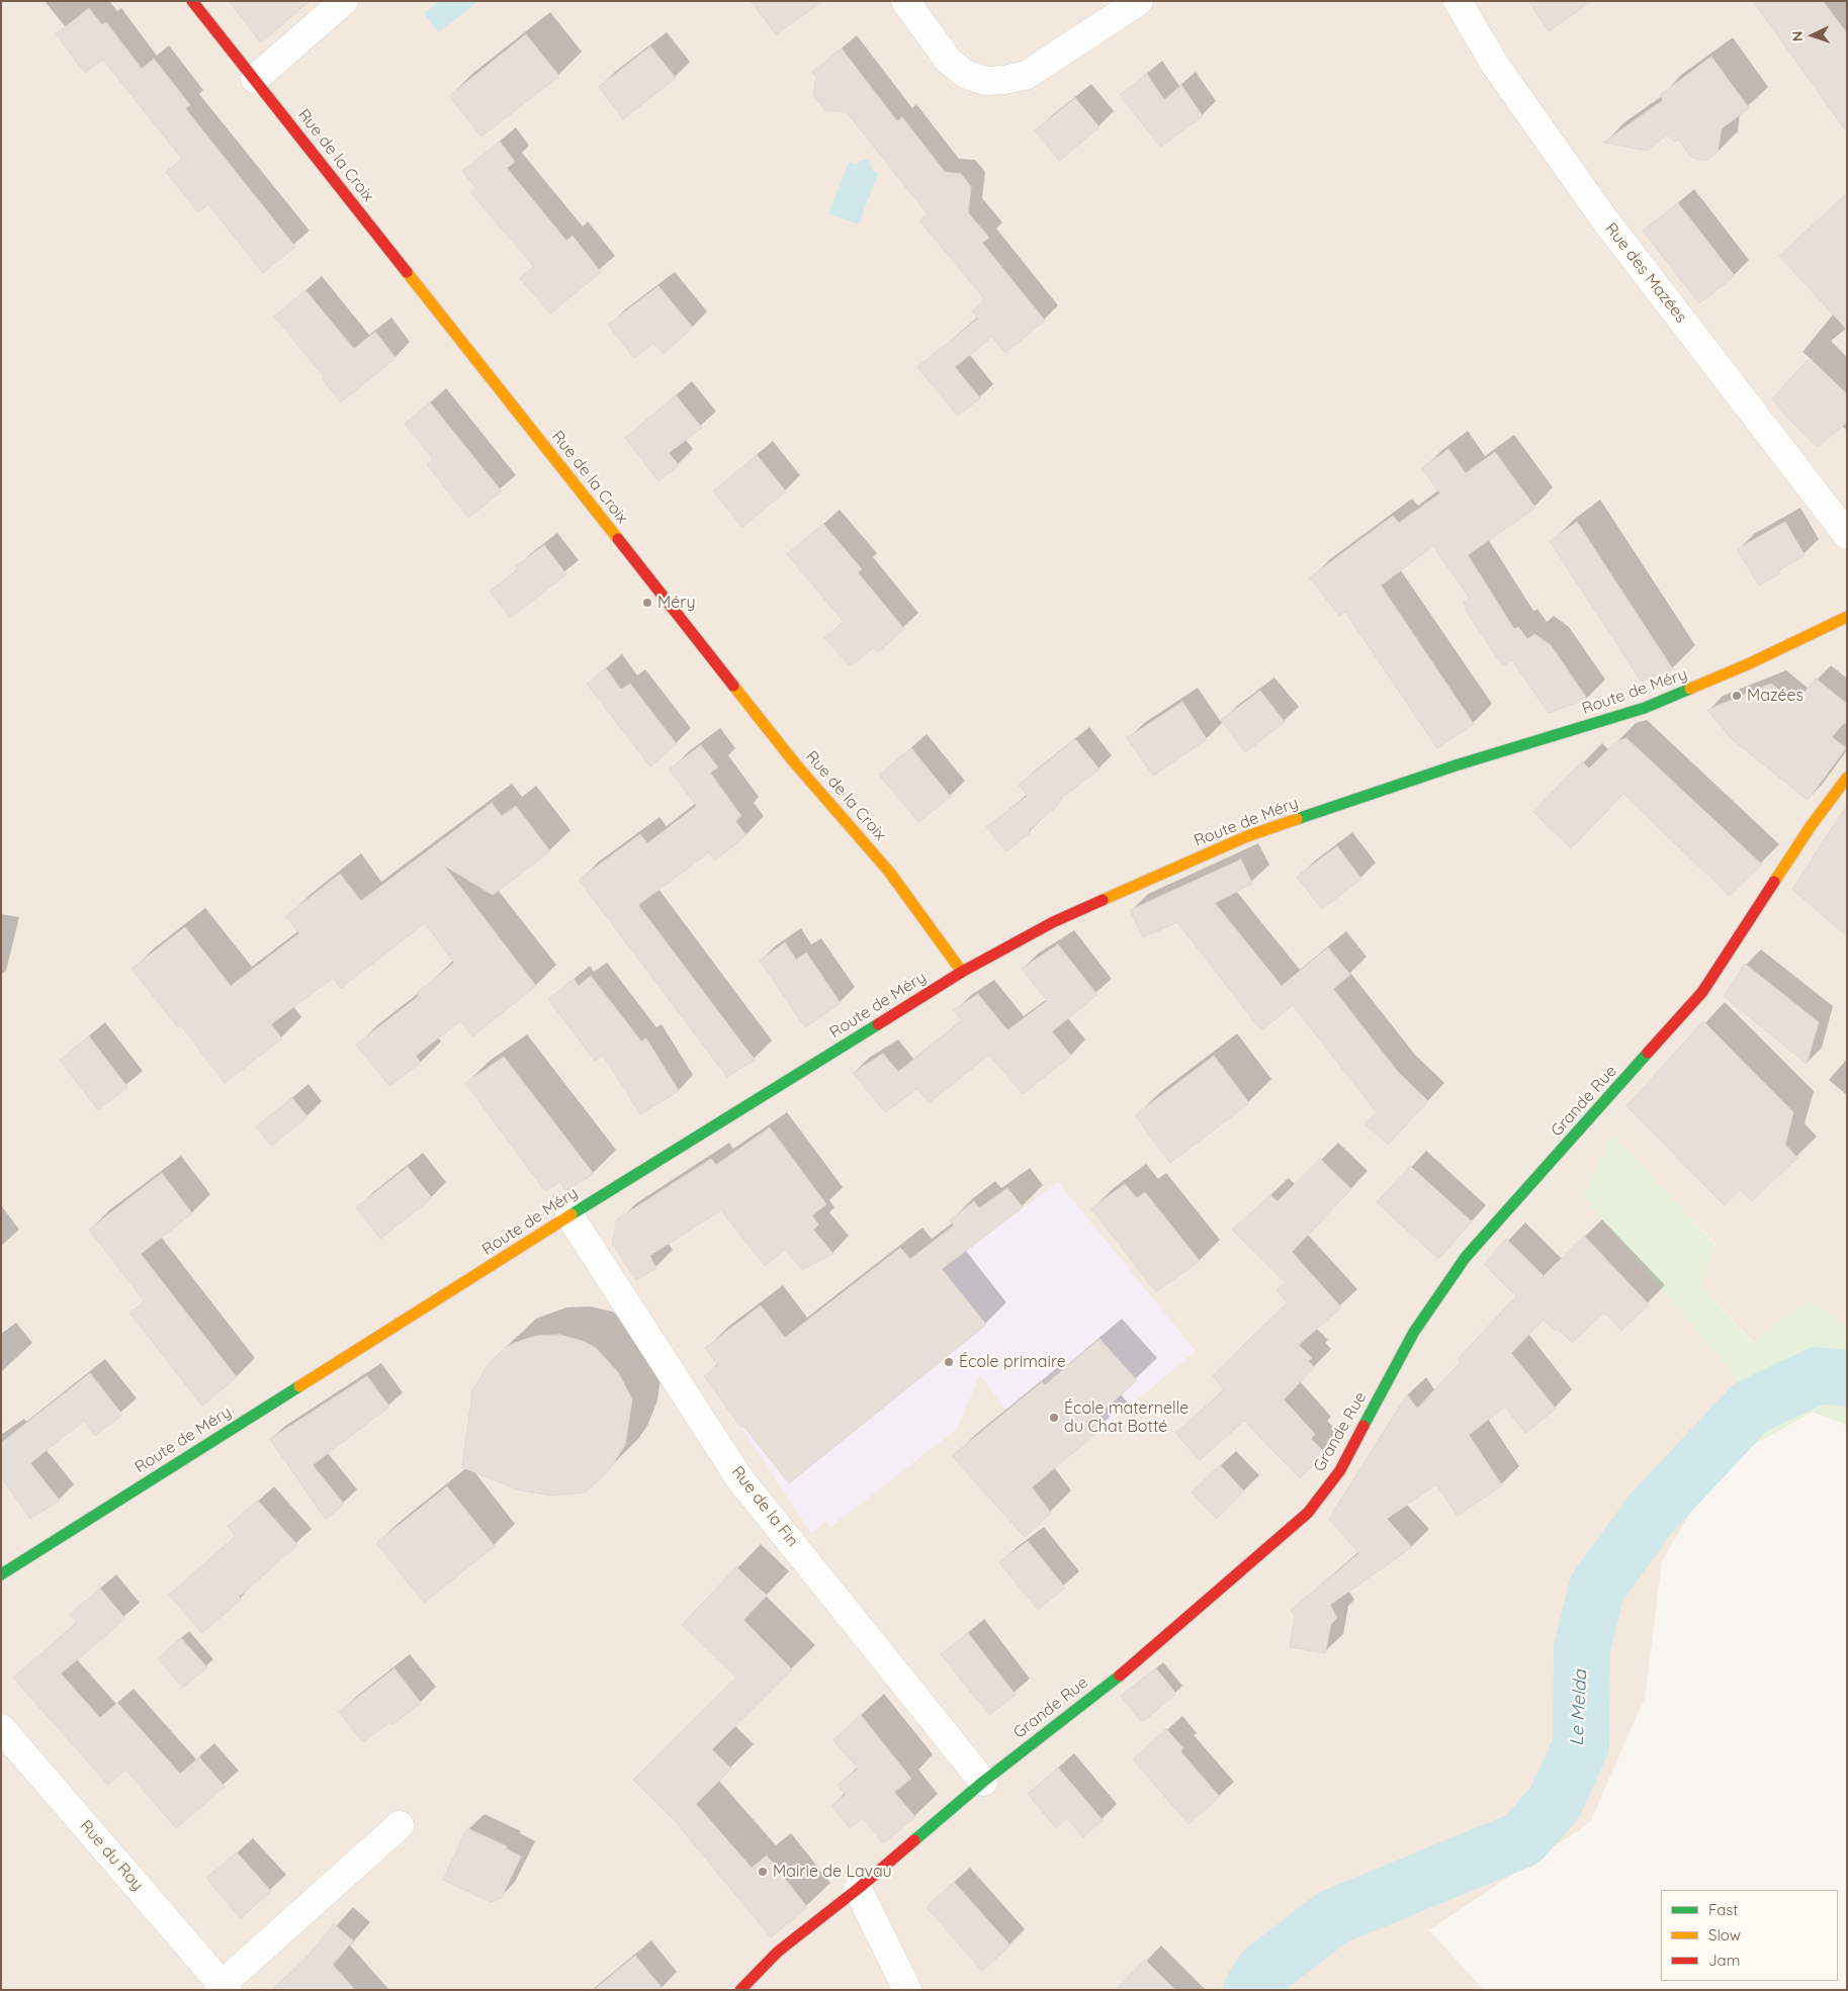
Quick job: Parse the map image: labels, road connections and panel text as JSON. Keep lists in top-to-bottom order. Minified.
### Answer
{"streets":{"street":["Rue de la Croix","Rue des Mazées","Route de Méry","Grande Rue","Rue de la Fin","Rue du Roy"]},"crossings":[["Rue de la Croix","Route de Méry"],["Route de Méry","Rue de la Fin"],["Grande Rue","Rue de la Fin"]],"water":["Le Melda"],"places":["Méry","Mazées","École primaire","École maternelle du Chat Botté","Mairie de Lavau"],"legend":["Fast","Slow","Jam"],"north":"left"}
